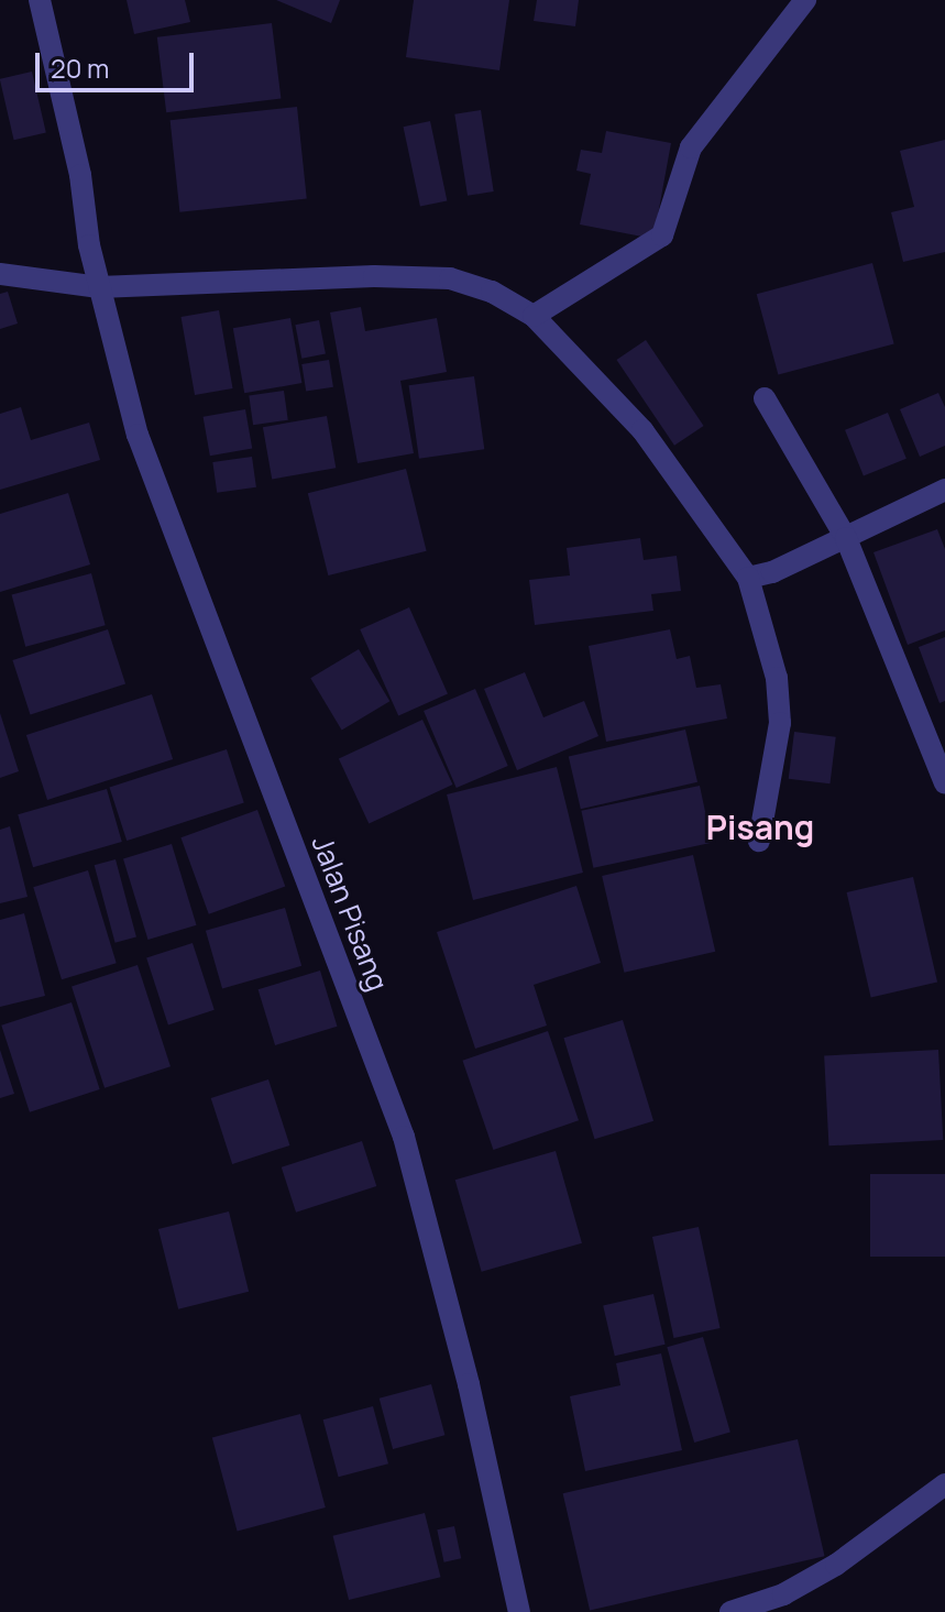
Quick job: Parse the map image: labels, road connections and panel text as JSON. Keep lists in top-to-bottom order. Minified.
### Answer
{"streets":{"street":["Jalan Pisang"]},"districts":["Pisang"],"scale_bar":"20 m"}
